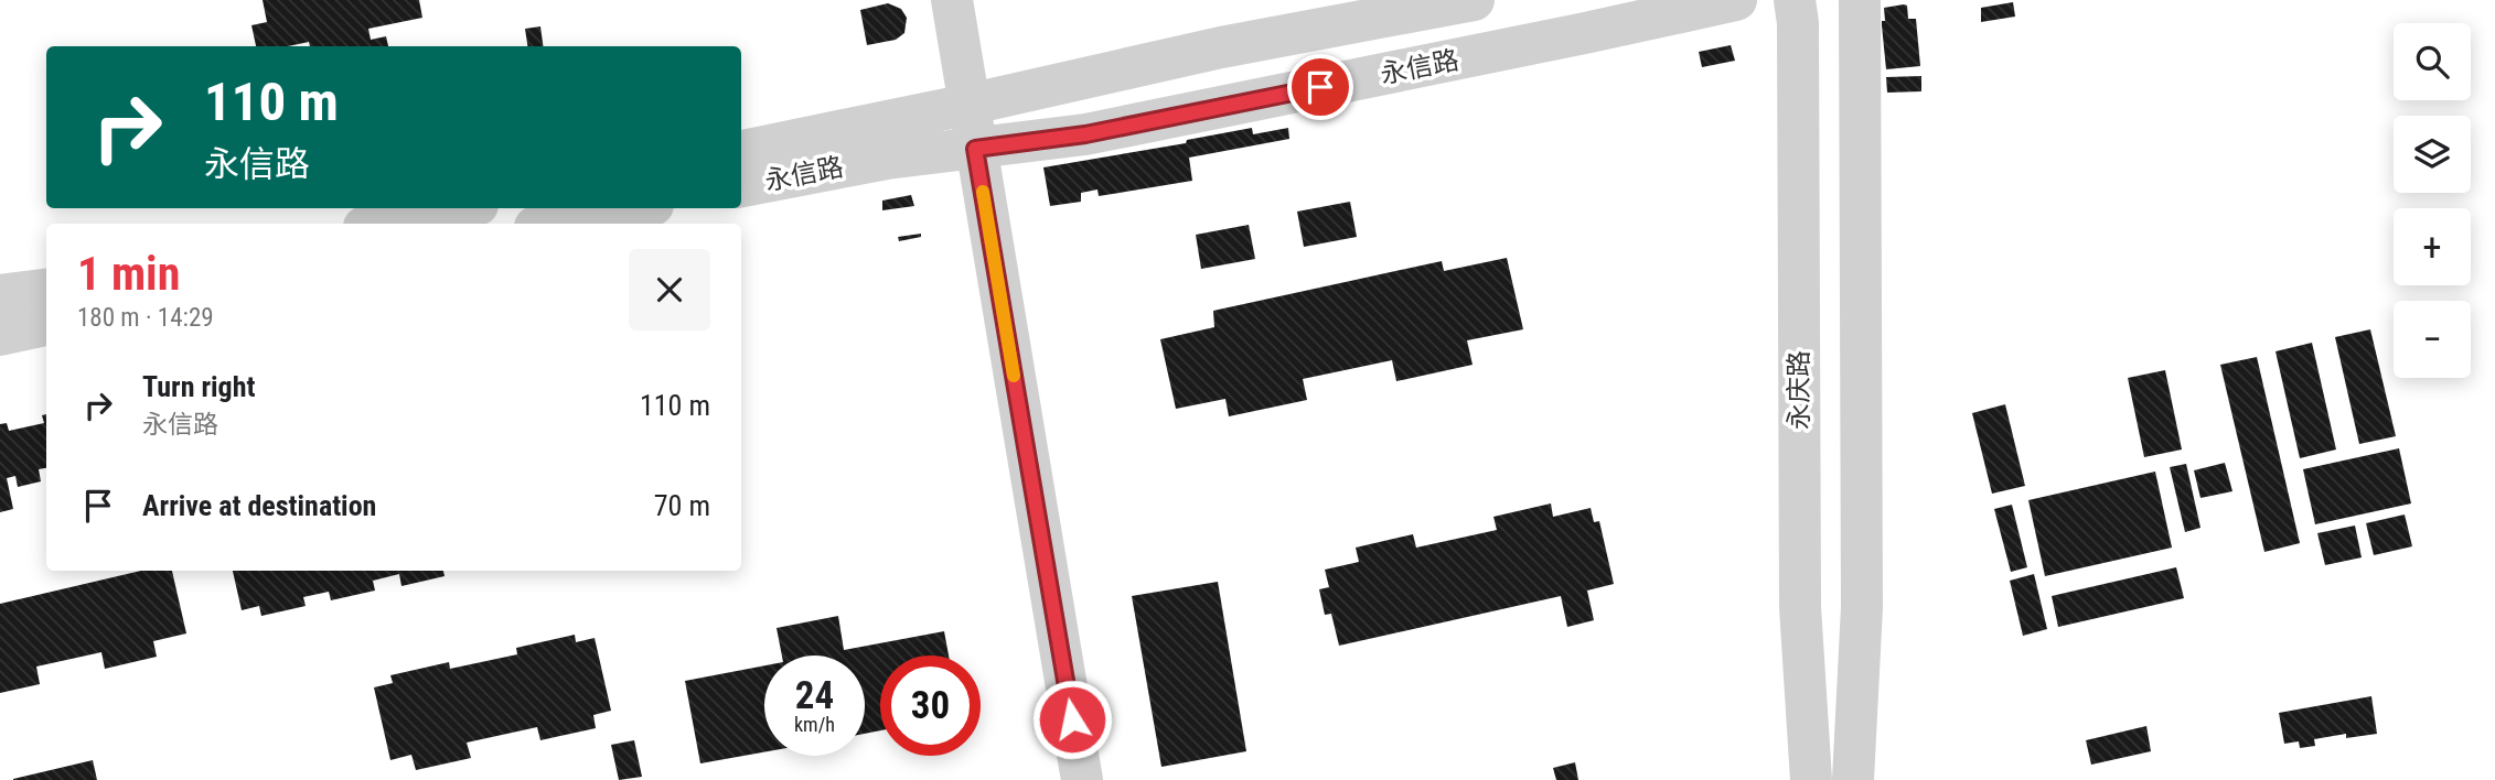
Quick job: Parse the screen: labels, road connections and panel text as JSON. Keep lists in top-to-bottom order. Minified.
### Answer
{"streets":{"street":["永信路","永庆路"]},"page":{"map_buttons":["+","−"],"turn":["110 m","永信路"],"heading":["1 min","180 m · 14:29"],"list":[{"name":"Turn right","note":"永信路","value":"110 m"},{"name":"Arrive at destination","value":"70 m"}],"speed":"24 km/h","limit":"30"}}
